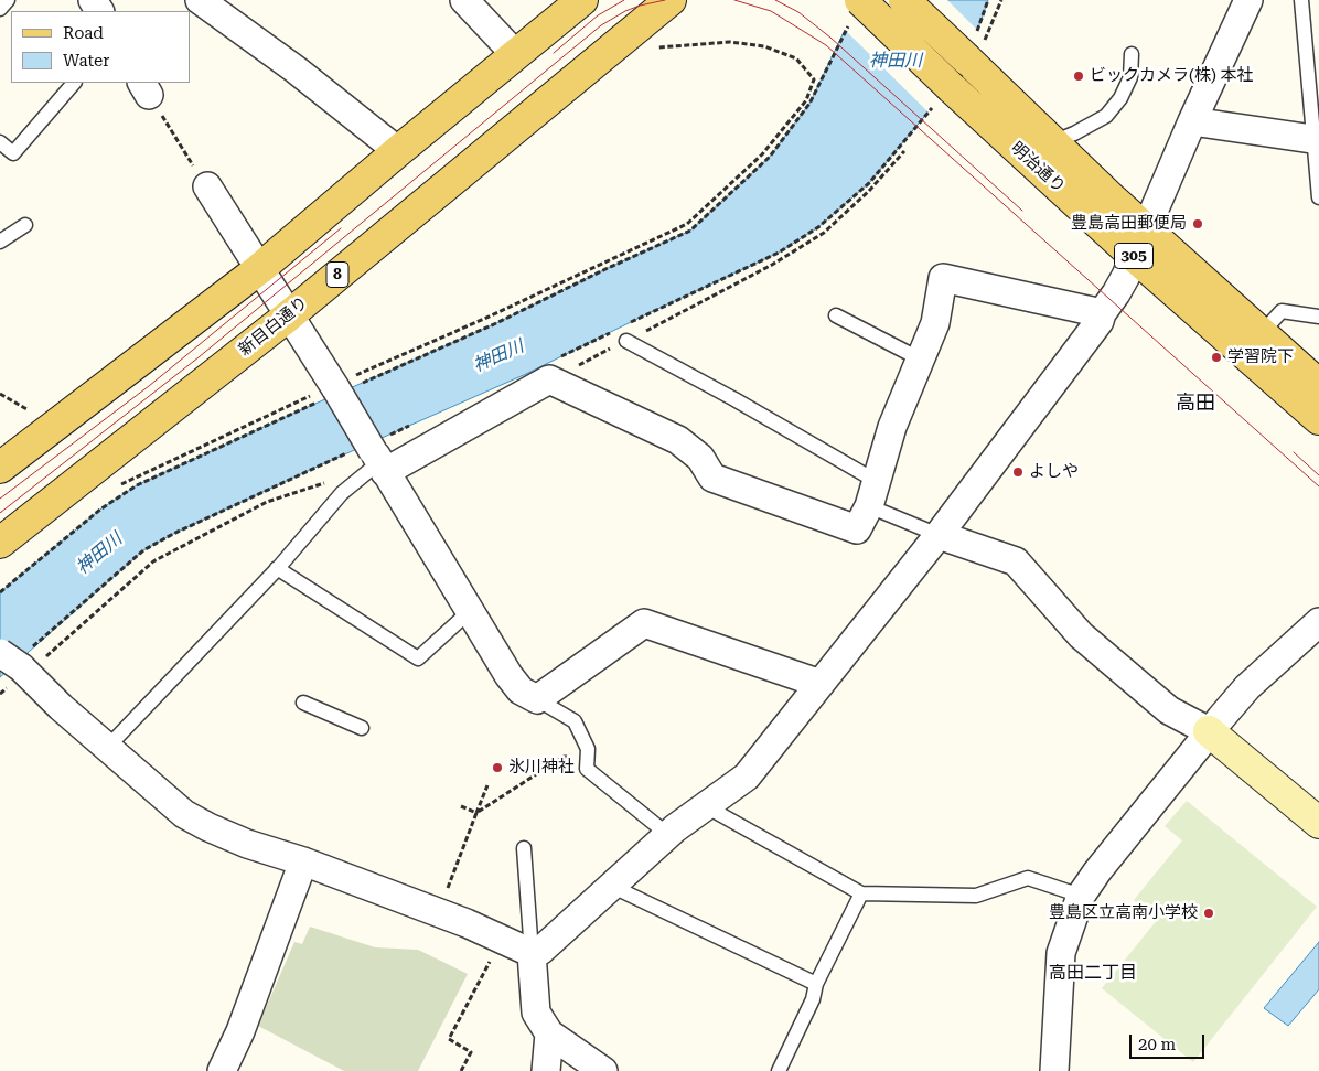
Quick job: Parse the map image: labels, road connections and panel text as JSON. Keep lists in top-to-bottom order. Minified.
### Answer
{"streets":{"main road":["明治通り","305","8","新目白通り"]},"districts":["高田","高田二丁目"],"water":["神田川"],"places":["ビックカメラ(株) 本社","豊島高田郵便局","学習院下","よしや","氷川神社","豊島区立高南小学校"],"legend":["Road","Water"],"scale_bar":"20 m"}
